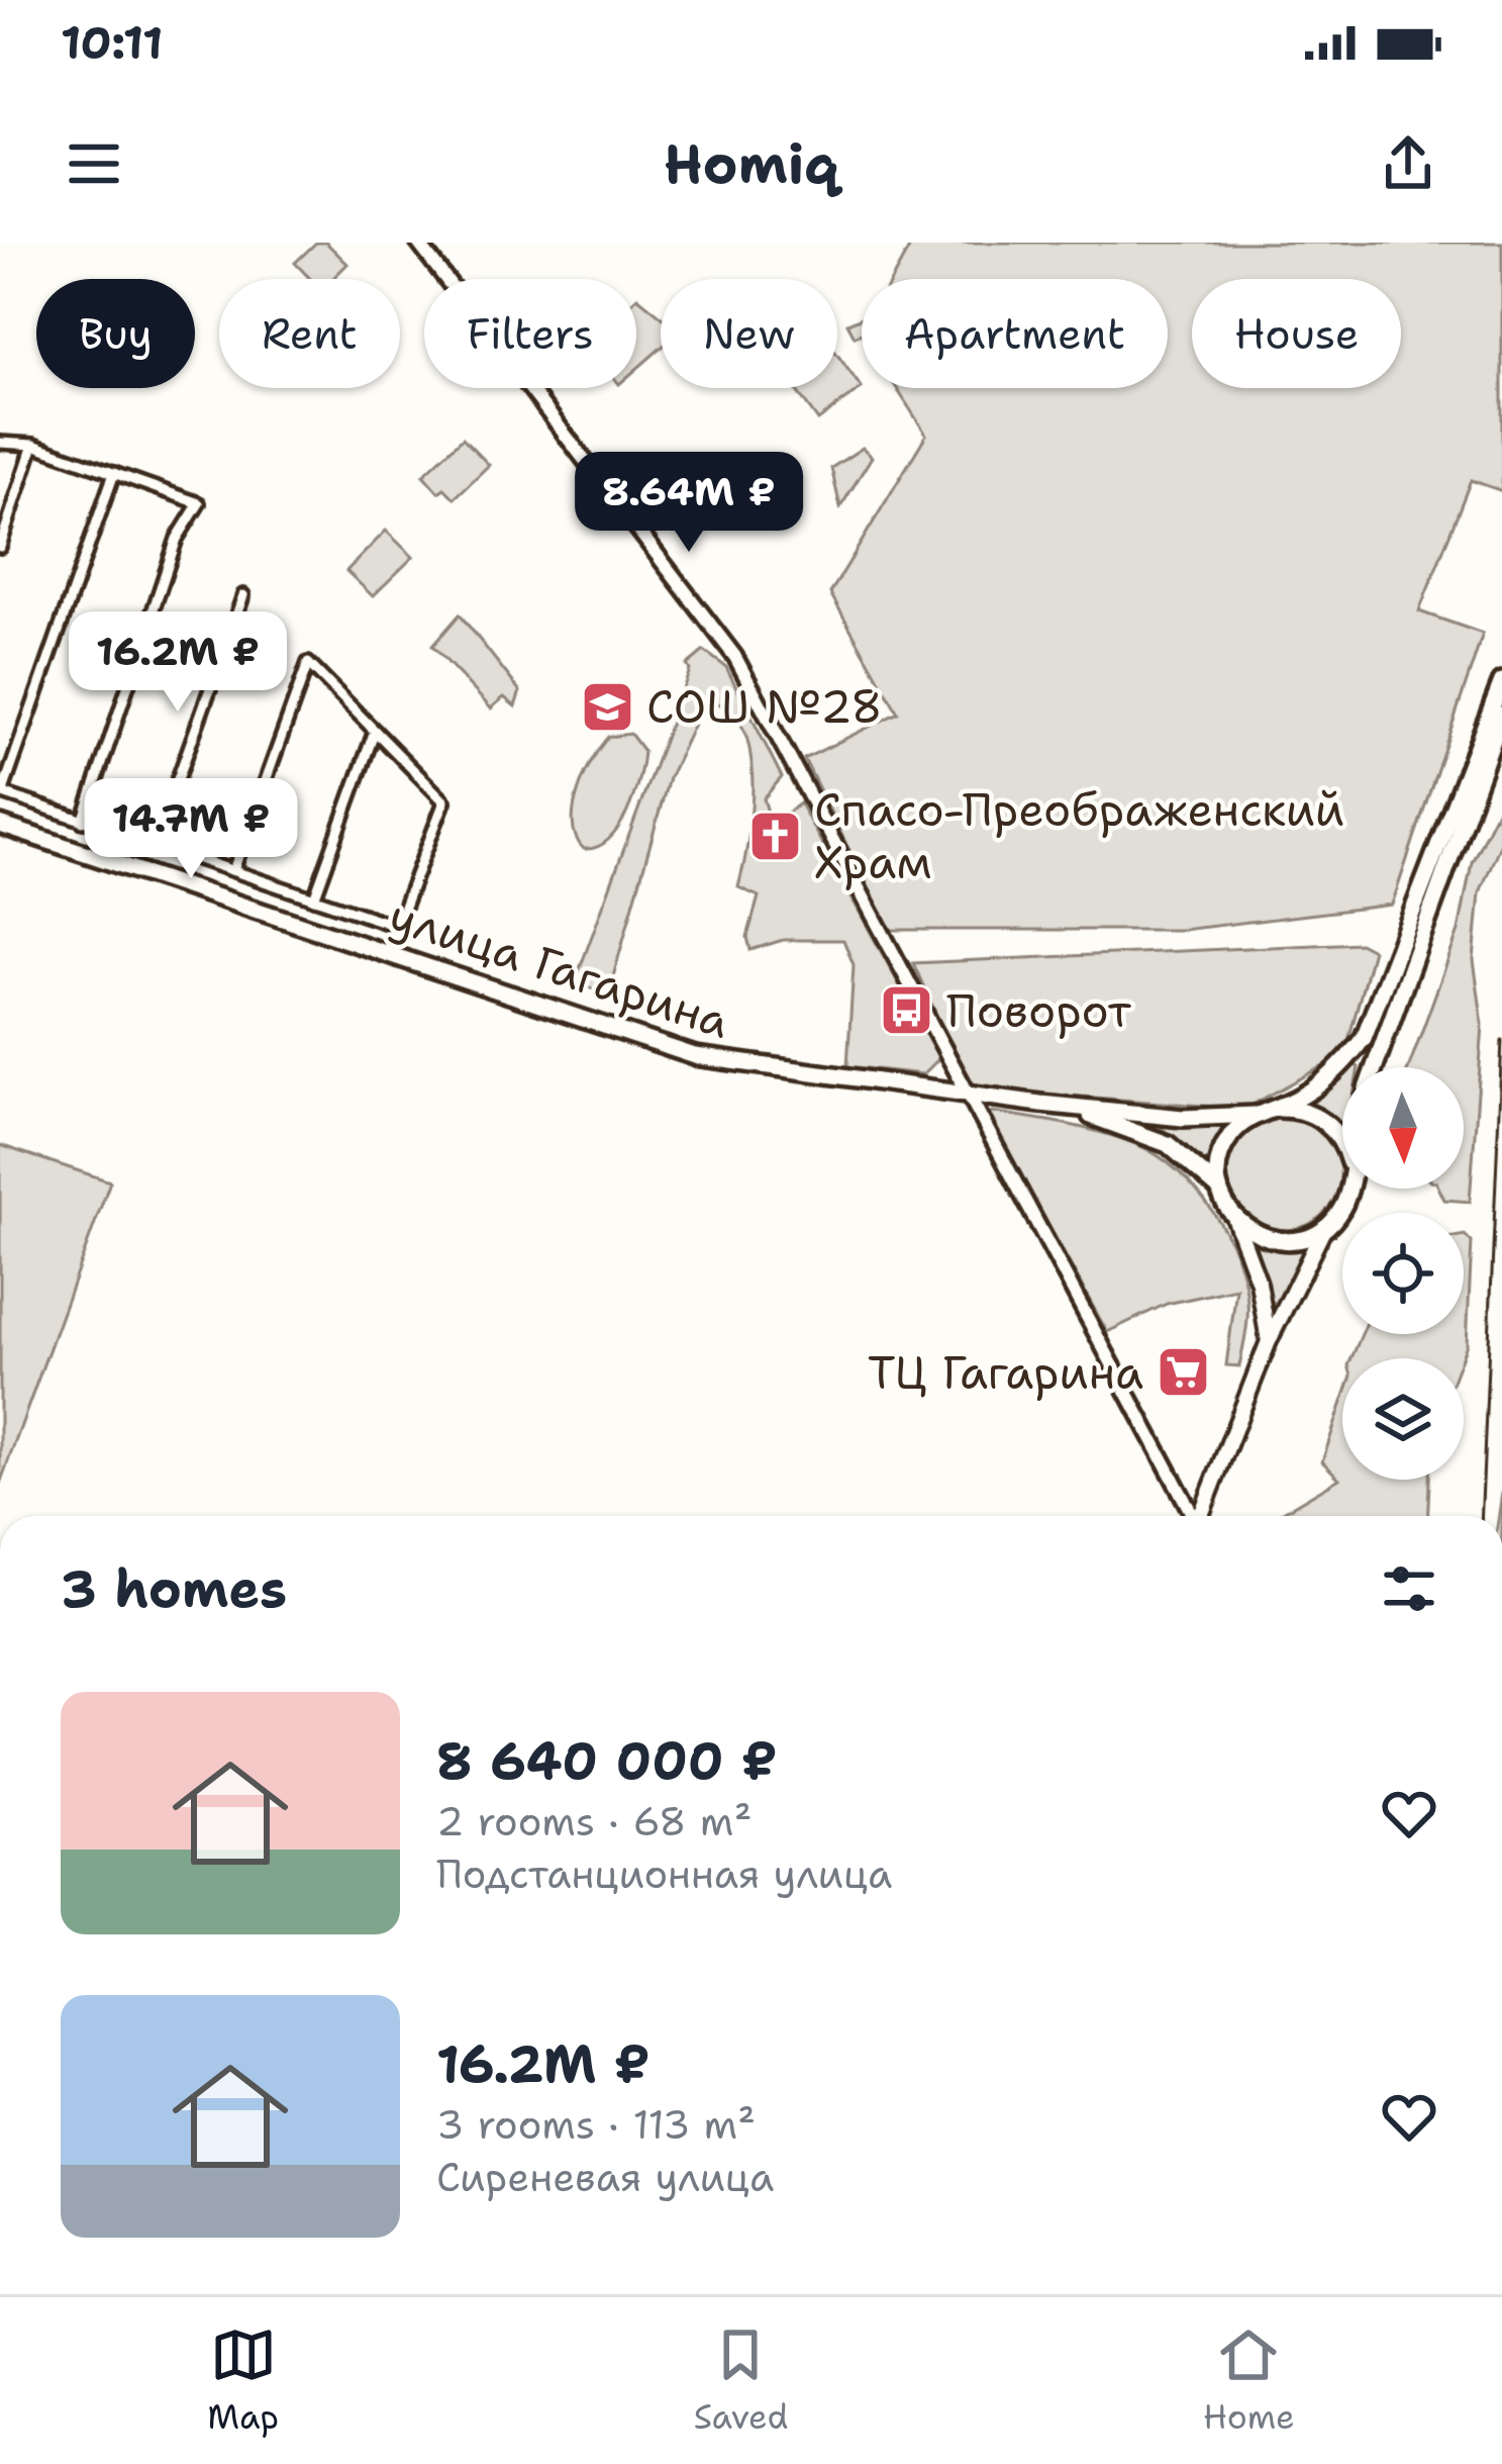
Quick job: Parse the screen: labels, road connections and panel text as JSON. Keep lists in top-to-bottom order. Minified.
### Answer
{"streets":{"main road":["улица Гагарина"]},"places":{"school or university":["СОШ №28"],"church":["Спасо-Преображенский Храм"],"bus stop":["Поворот"],"supermarket":["ТЦ Гагарина"]},"north":"bottom","page":{"status":"10:11","header":"Homiq","chip":["Buy","Rent","Filters","New","Apartment","House"],"price":["8.64M ₽","16.2M ₽","14.7M ₽"],"heading":"3 homes","list":[{"name":"8 640 000 ₽","note":"2 rooms · 68 m² · Подстанционная улица"},{"name":"16.2M ₽","note":"3 rooms · 113 m² · Сиреневая улица"}],"tabs":["Map","Saved","Home"]}}
